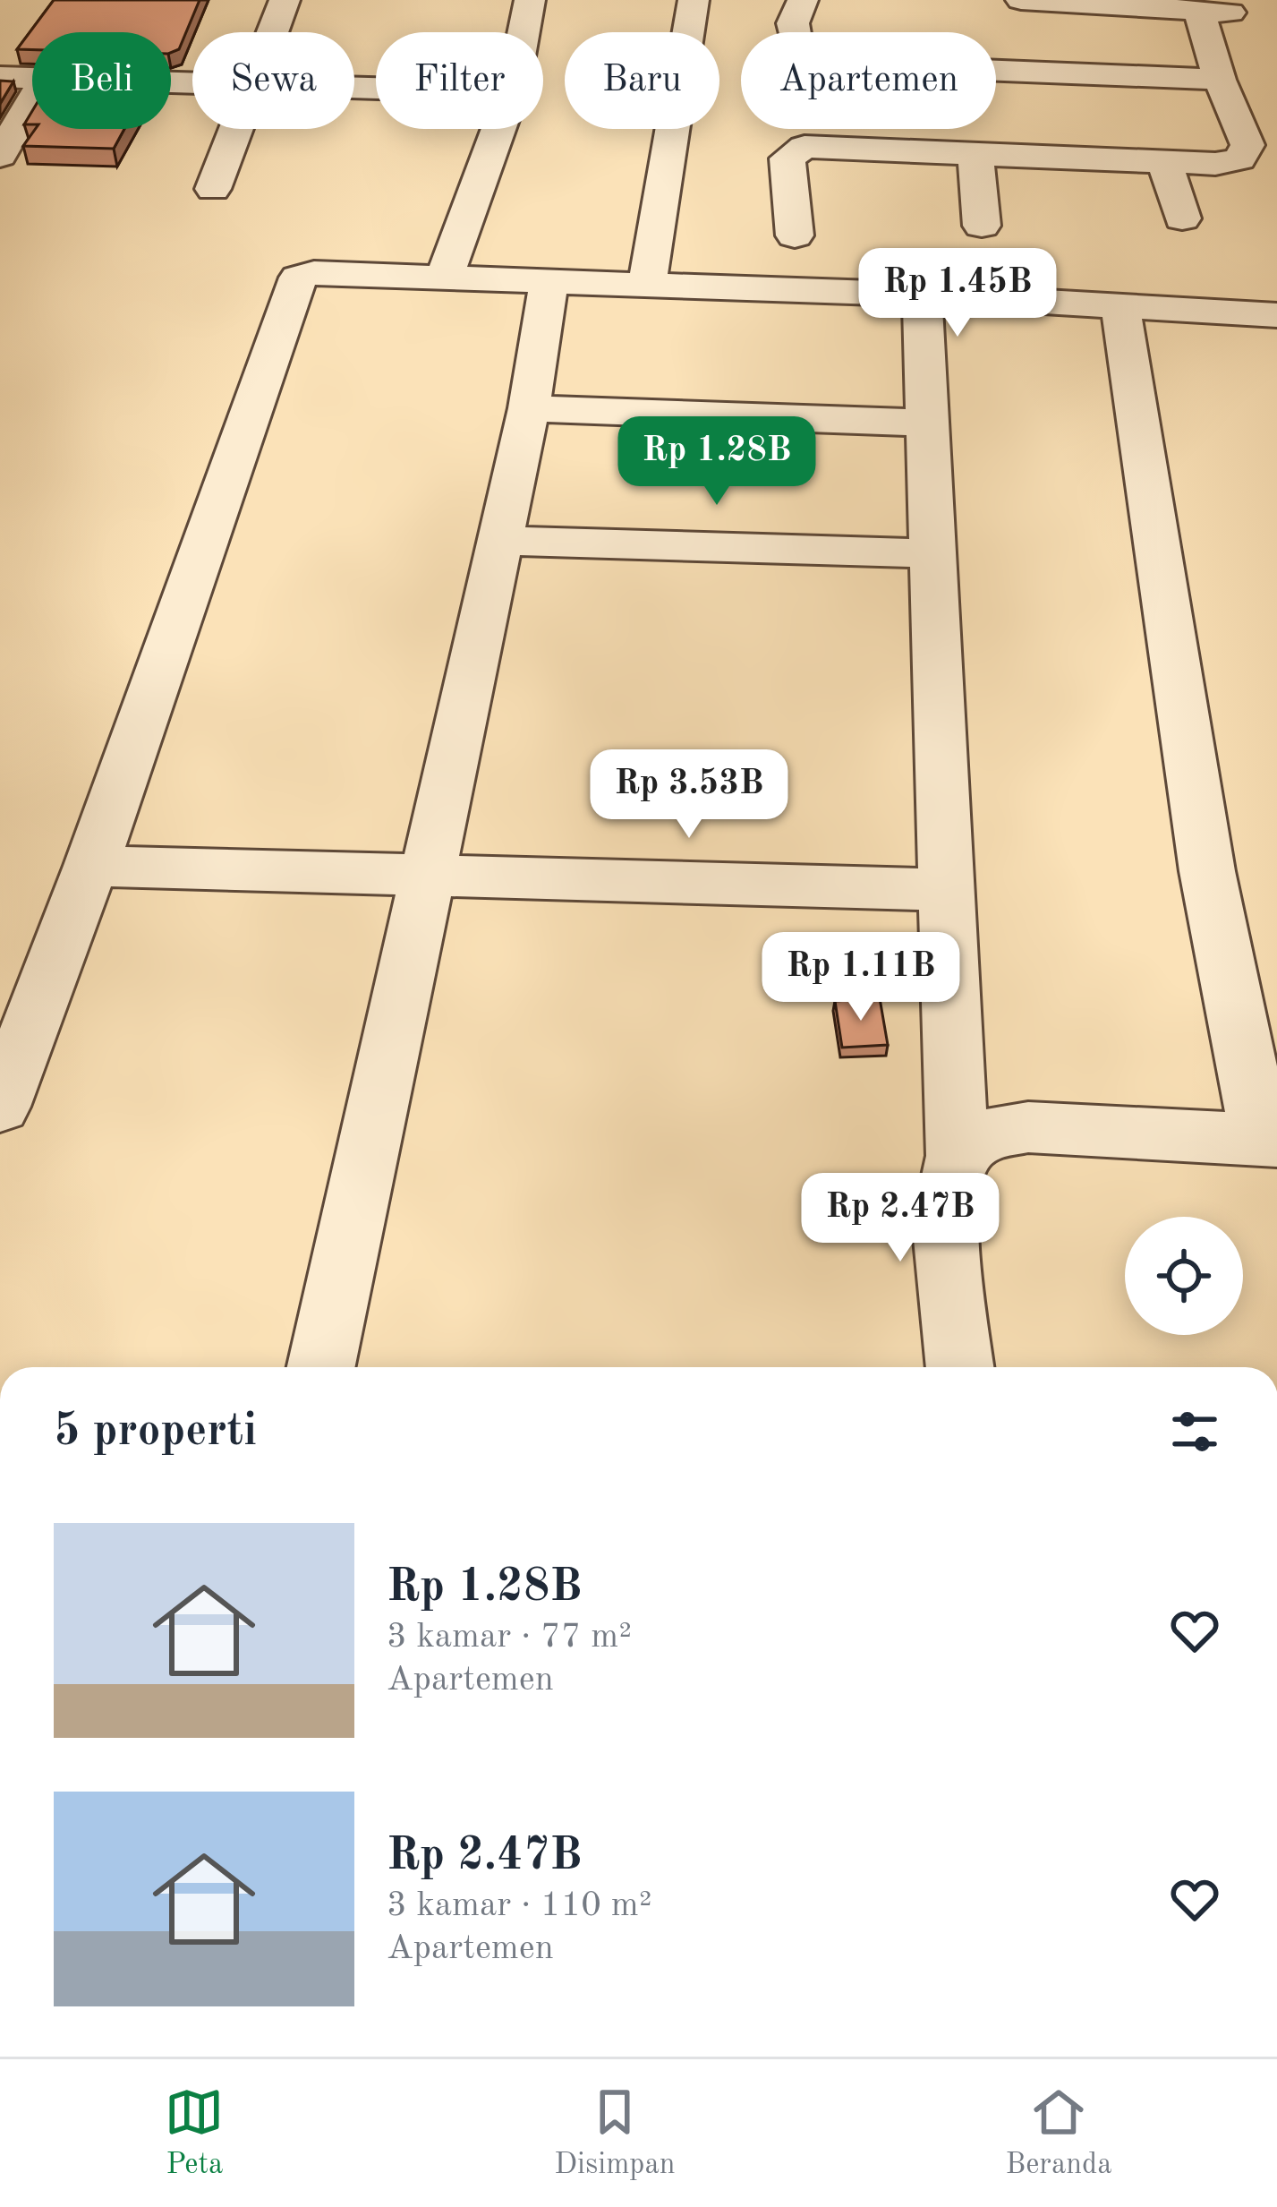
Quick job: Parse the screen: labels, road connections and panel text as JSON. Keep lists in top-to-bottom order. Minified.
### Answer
{"page":{"chip":["Beli","Sewa","Filter","Baru","Apartemen"],"price":["Rp 1.45B","Rp 1.28B","Rp 3.53B","Rp 1.11B","Rp 2.47B"],"heading":"5 properti","list":[{"name":"Rp 1.28B","note":"3 kamar · 77 m² · Apartemen"},{"name":"Rp 2.47B","note":"3 kamar · 110 m² · Apartemen"}],"tabs":["Peta","Disimpan","Beranda"]}}
